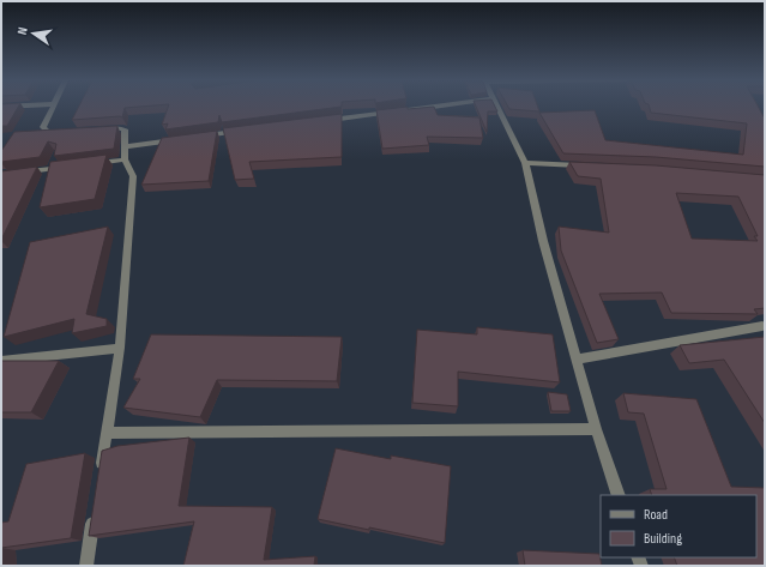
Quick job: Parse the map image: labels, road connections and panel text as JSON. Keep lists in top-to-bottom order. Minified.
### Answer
{"legend":["Road","Building"],"north":"left"}
